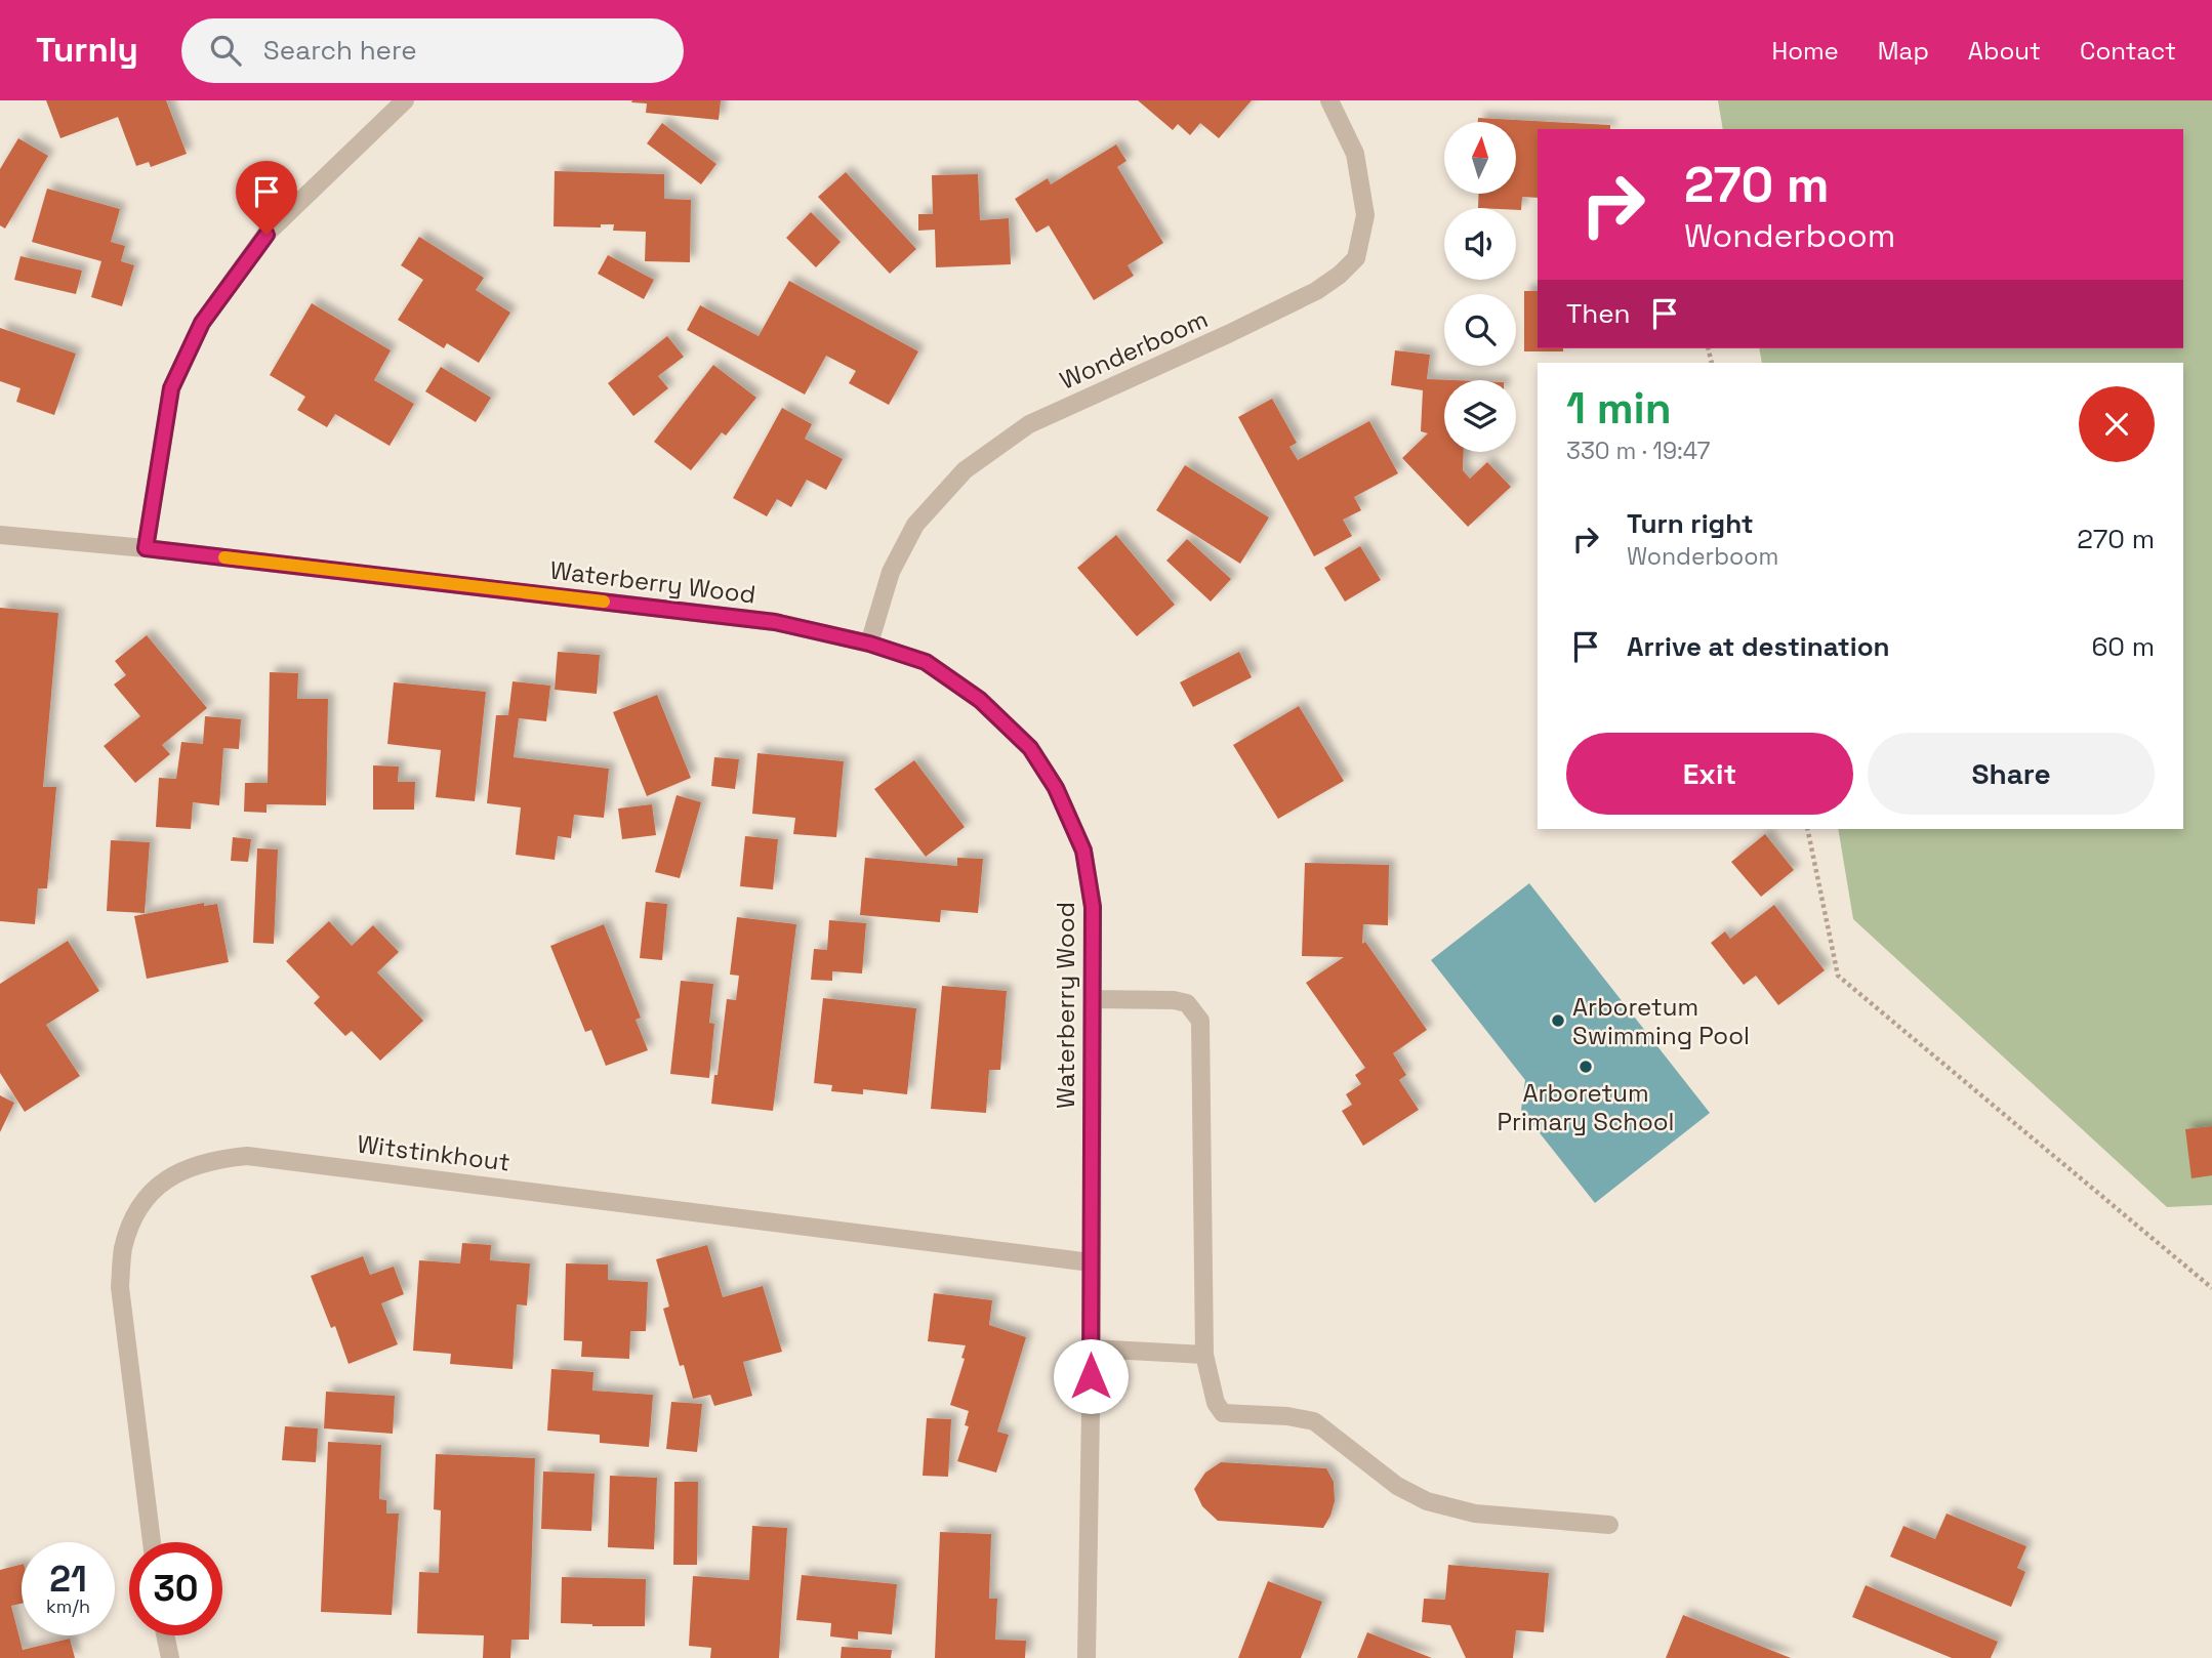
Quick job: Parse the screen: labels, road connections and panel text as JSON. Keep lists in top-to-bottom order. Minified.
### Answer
{"streets":{"street":["Wonderboom","Waterberry Wood","Witstinkhout"]},"crossings":[["Wonderboom","Waterberry Wood"],["Waterberry Wood","Witstinkhout"]],"places":["Arboretum Swimming Pool","Arboretum Primary School"],"north":"top","page":{"header":"Turnly","search":"Search here","nav":["Home","Map","About","Contact"],"turn":["270 m","Wonderboom"],"then":"Then","heading":["1 min","330 m · 19:47"],"list":[{"name":"Turn right","note":"Wonderboom","value":"270 m"},{"name":"Arrive at destination","value":"60 m"}],"buttons":["Exit","Share"],"speed":"21 km/h","limit":"30"}}
